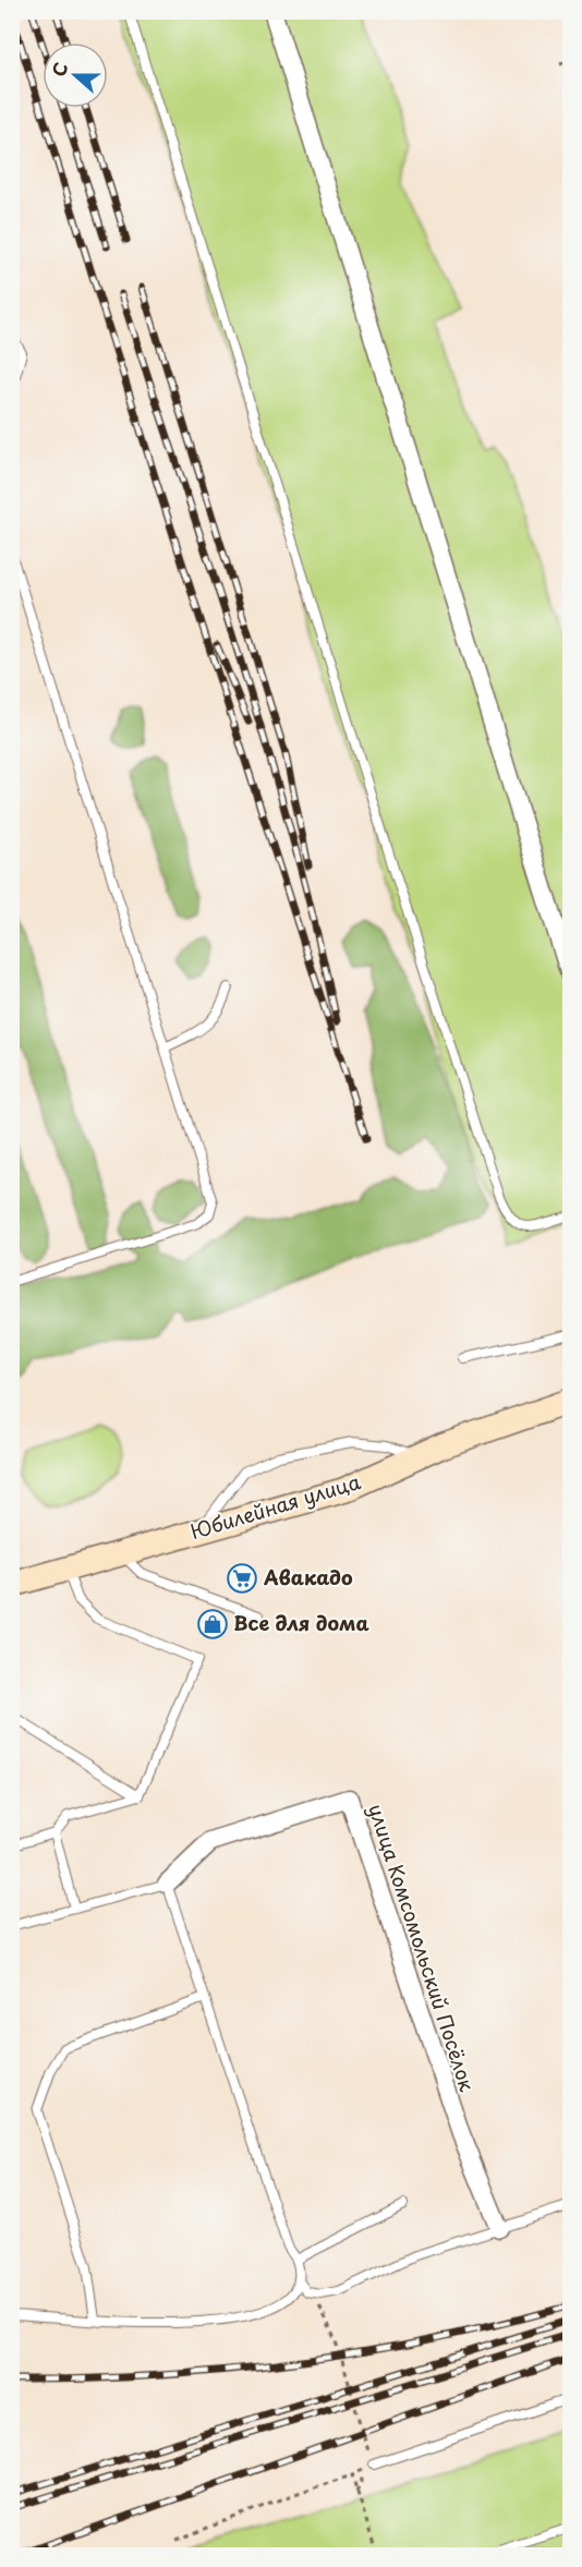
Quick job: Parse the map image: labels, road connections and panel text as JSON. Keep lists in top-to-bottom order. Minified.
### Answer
{"streets":{"street":["Юбилейная улица","улица Комсомольский Посёлок"]},"places":{"supermarket":["Авакадо"],"shop":["Все для дома"]},"north":"left"}
